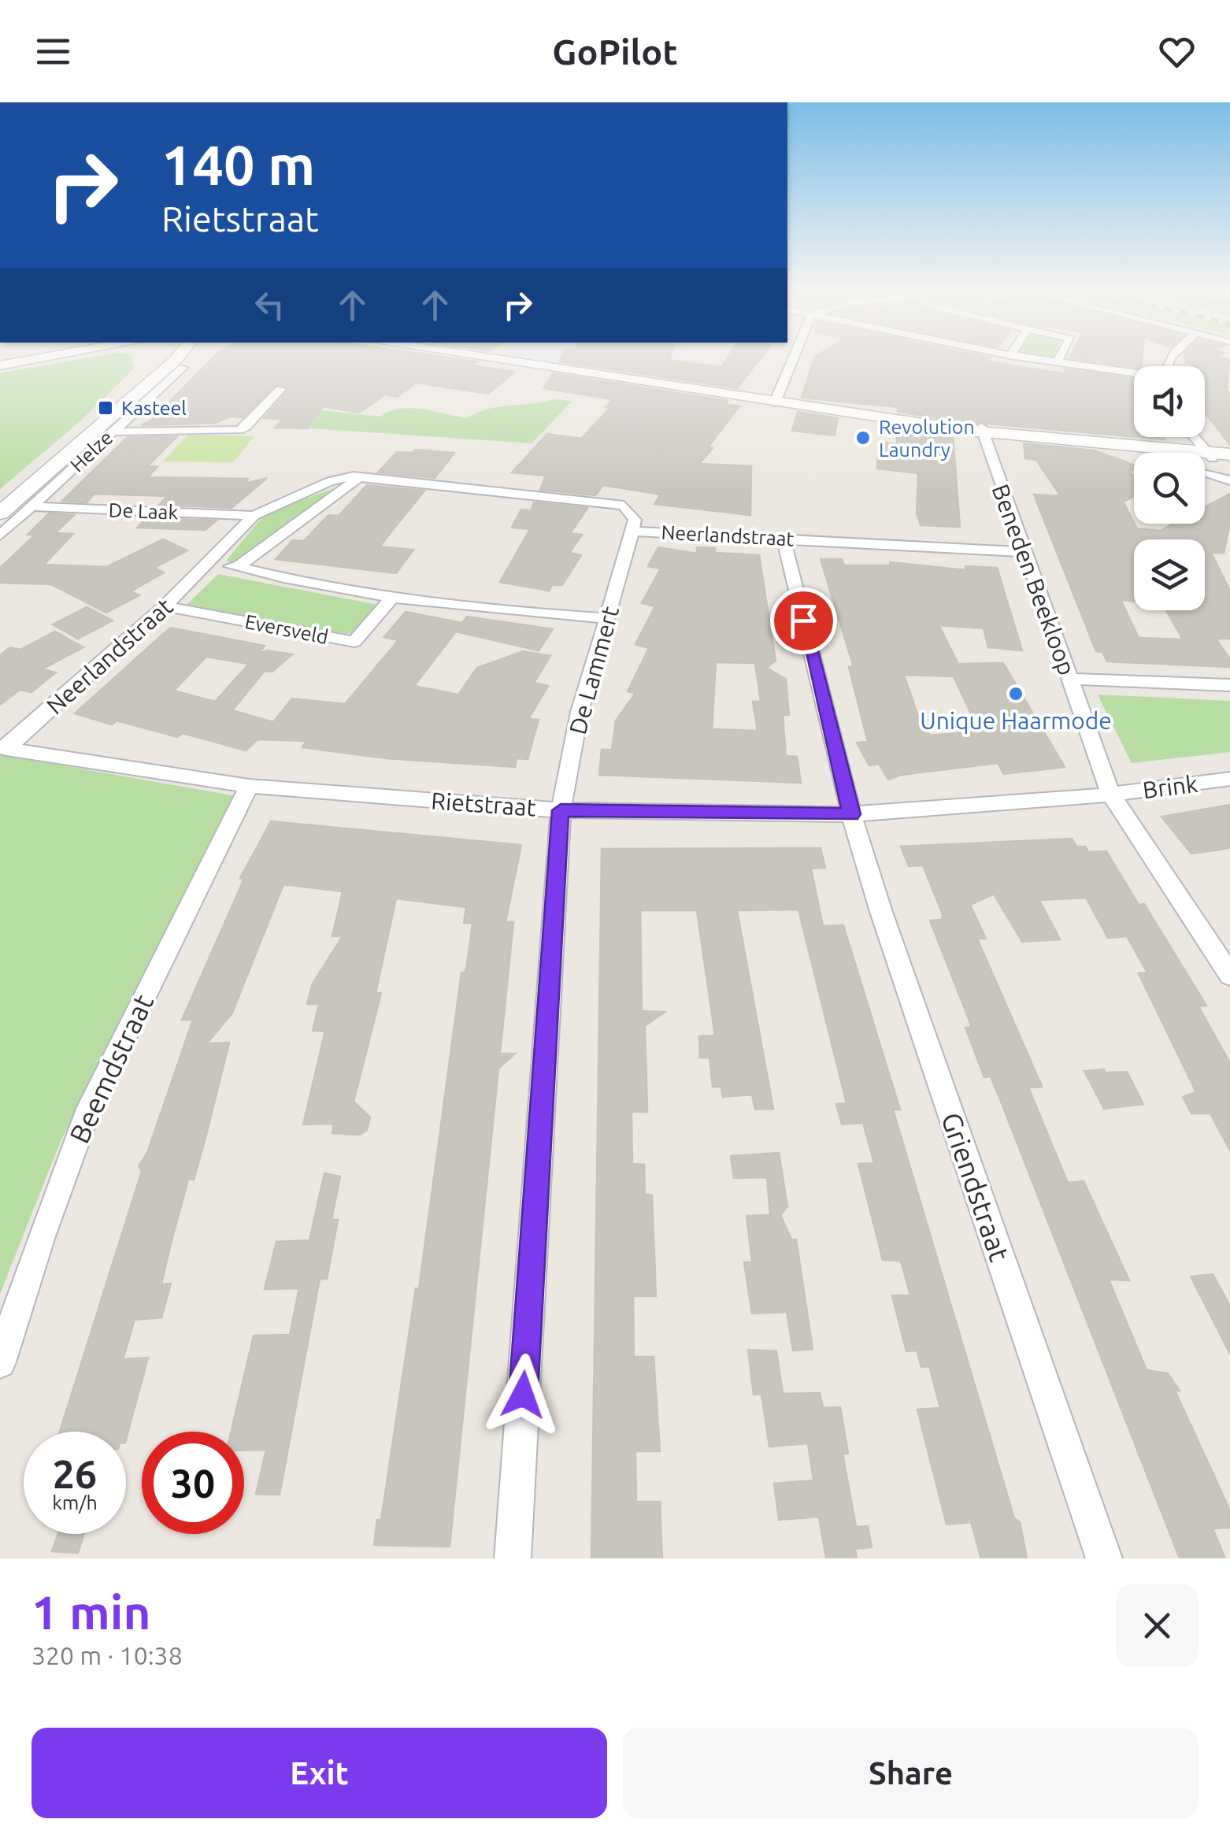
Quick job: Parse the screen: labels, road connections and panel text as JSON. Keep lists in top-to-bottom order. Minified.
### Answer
{"streets":{"main road":["Helze"],"street":["De Laak","Neerlandstraat","Beneden Beekloop","Eversveld","De Lammert","Brink","Rietstraat","Beemdstraat","Griendstraat"]},"crossings":[["Helze","De Laak"],["De Laak","Neerlandstraat"],["Neerlandstraat","Beneden Beekloop"],["Neerlandstraat","Eversveld"],["Neerlandstraat","De Lammert"],["Neerlandstraat","Rietstraat"],["Neerlandstraat","Griendstraat"],["Beneden Beekloop","Brink"],["Beneden Beekloop","Rietstraat"],["De Lammert","Rietstraat"],["Brink","Rietstraat"],["Rietstraat","Beemdstraat"],["Rietstraat","Griendstraat"]],"places":{"transit":["Kasteel"],"other":["Revolution Laundry","Unique Haarmode"]},"page":{"header":"GoPilot","turn":["140 m","Rietstraat"],"speed":"26 km/h","limit":"30","heading":["1 min","320 m · 10:38"],"buttons":["Exit","Share"]}}
